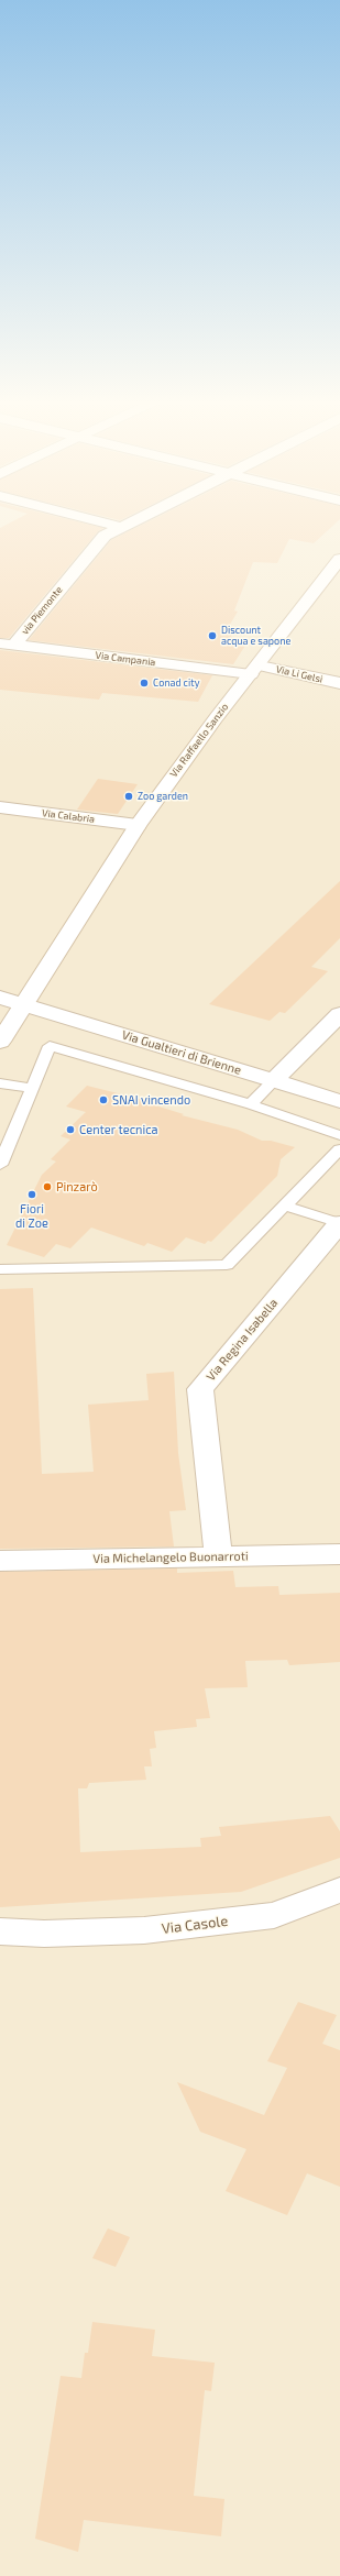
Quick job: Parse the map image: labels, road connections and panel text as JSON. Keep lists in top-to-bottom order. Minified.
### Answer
{"streets":{"street":["via Piemonte","Via Campania","Via Li Gelsi","Via Raffaello Sanzio","Via Calabria","Via Gualtieri di Brienne","Via Regina Isabella","Via Michelangelo Buonarroti","Via Casole"]},"crossings":[["via Piemonte","Via Campania"],["Via Campania","Via Li Gelsi"],["Via Campania","Via Raffaello Sanzio"],["Via Li Gelsi","Via Raffaello Sanzio"],["Via Raffaello Sanzio","Via Calabria"],["Via Raffaello Sanzio","Via Gualtieri di Brienne"],["Via Regina Isabella","Via Michelangelo Buonarroti"]],"places":["Discount acqua e sapone","Conad city","Zoo garden","SNAI vincendo","Center tecnica","Pinzarò","Fiori di Zoe"]}
